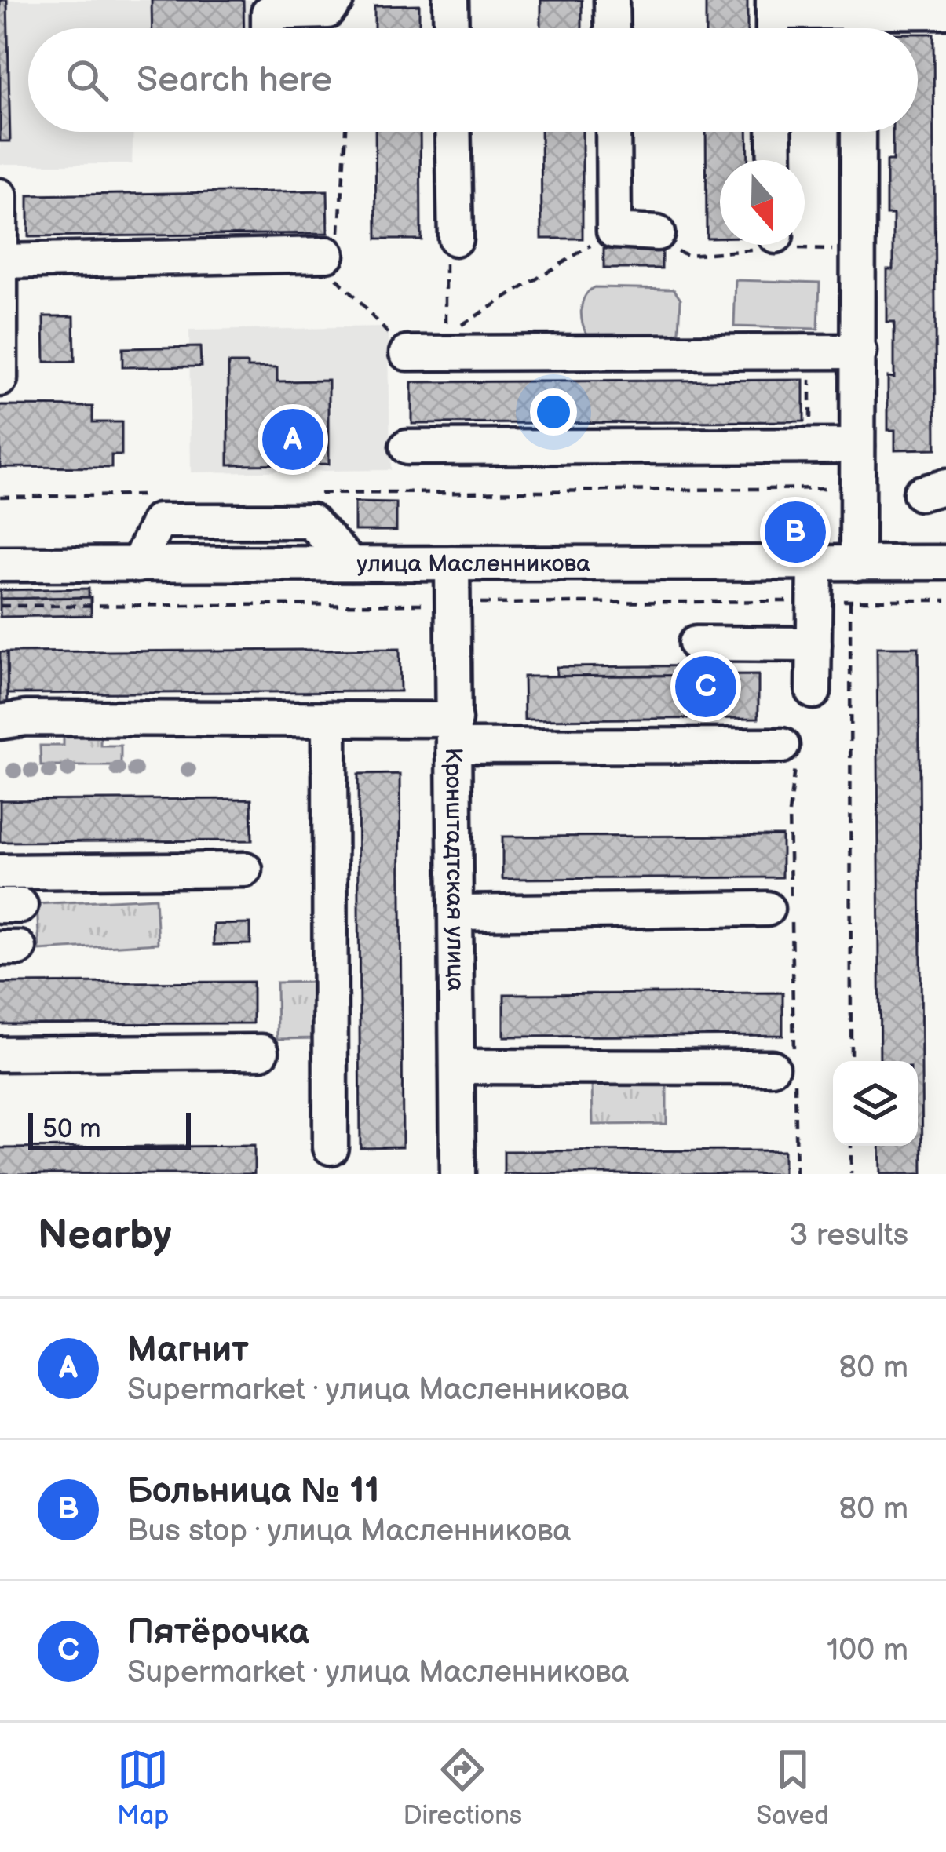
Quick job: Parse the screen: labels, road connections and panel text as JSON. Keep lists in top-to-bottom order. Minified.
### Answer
{"streets":{"street":["улица Масленникова","Кронштадтская улица"]},"crossings":[["улица Масленникова","Кронштадтская улица"]],"scale_bar":"50 m","north":"bottom","page":{"search":"Search here","pins":["A","B","C"],"scale":"50 m","heading":["Nearby","3 results"],"list":[{"mark":"A","name":"Магнит","note":"Supermarket · улица Масленникова","value":"80 m"},{"mark":"B","name":"Больница № 11","note":"Bus stop · улица Масленникова","value":"80 m"},{"mark":"C","name":"Пятёрочка","note":"Supermarket · улица Масленникова","value":"100 m"}],"nav":["Map","Directions","Saved"]}}
